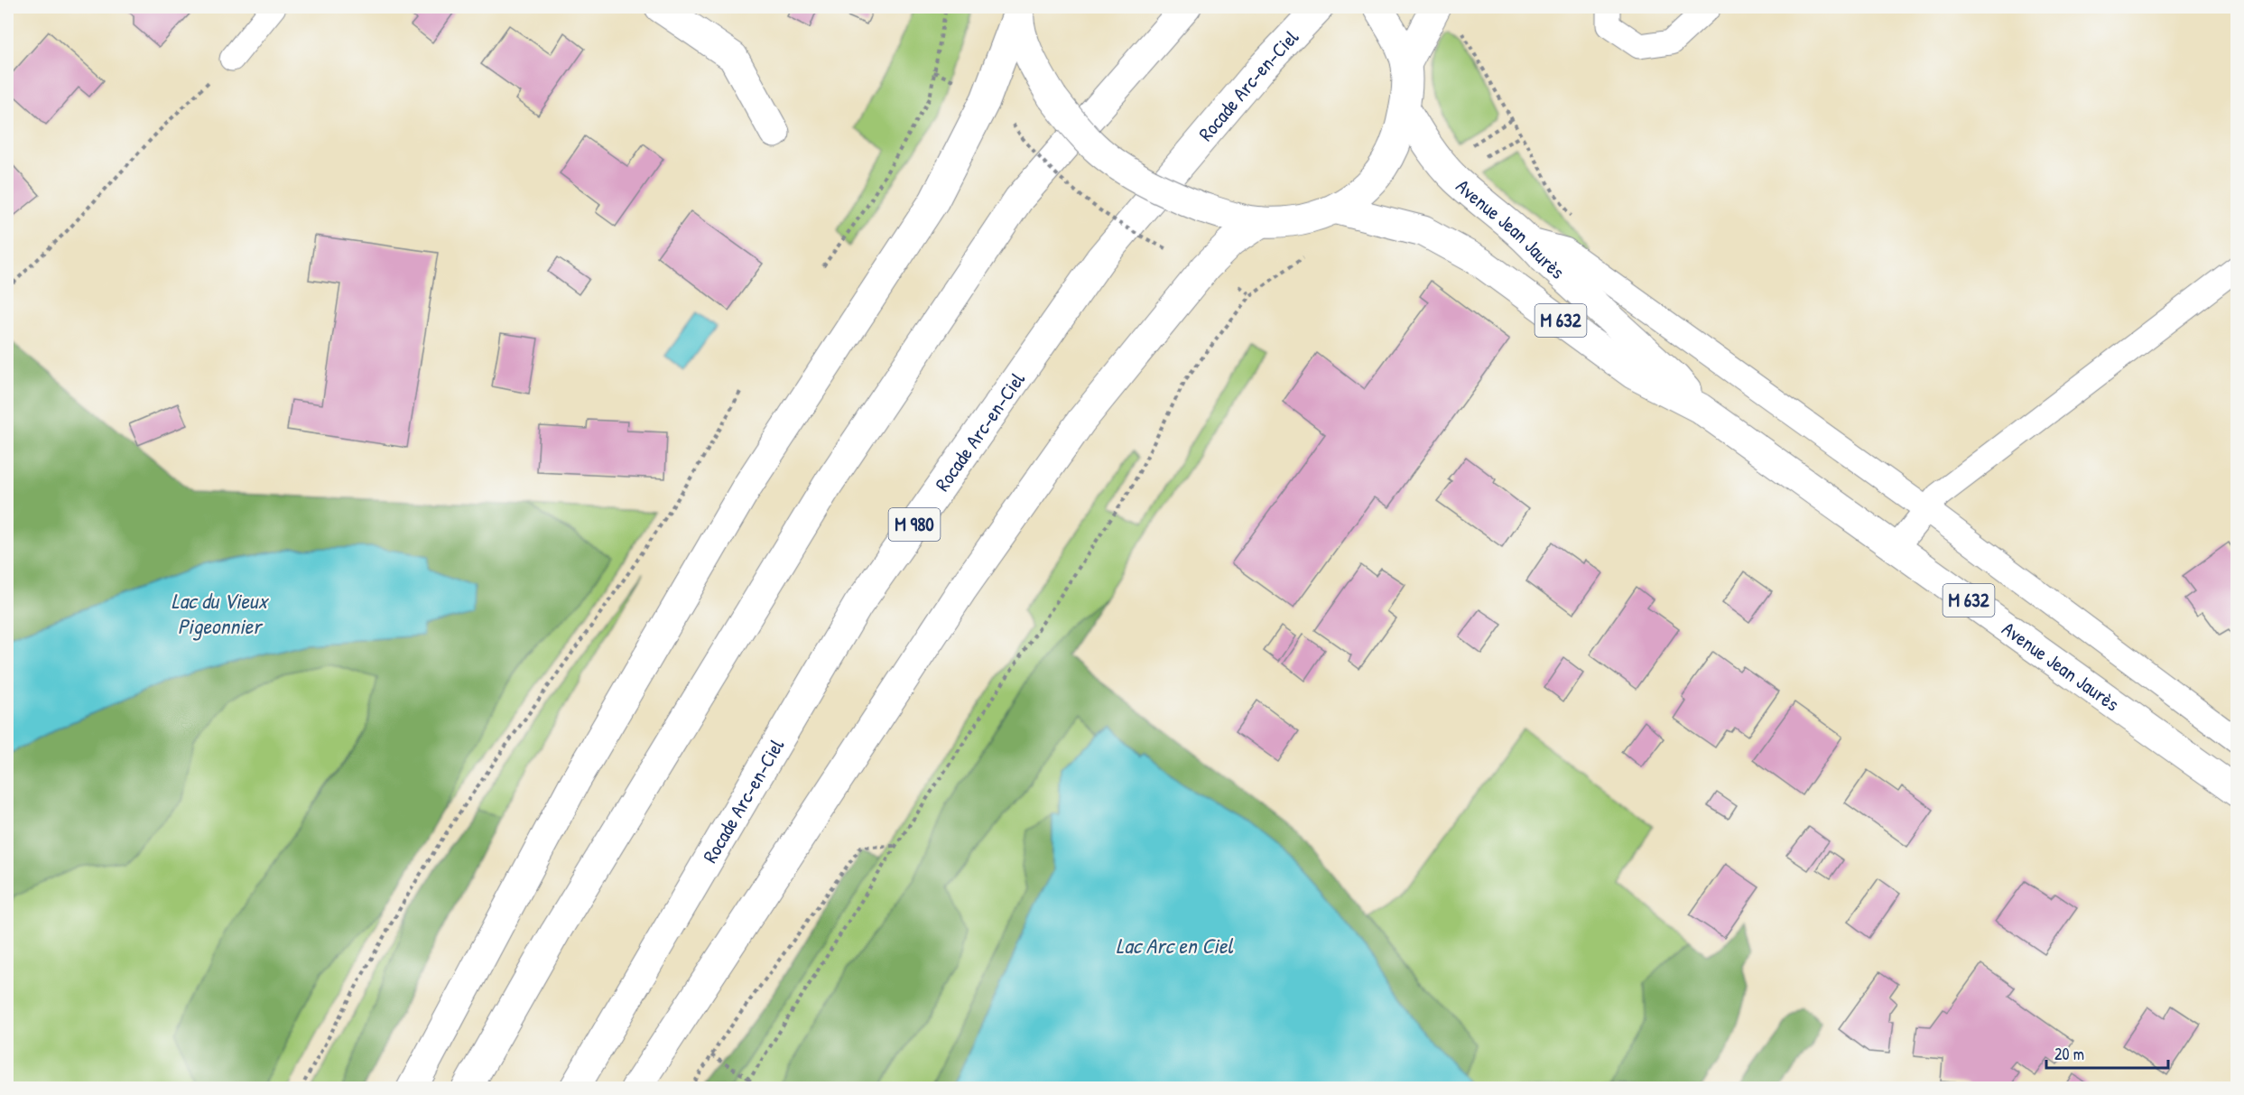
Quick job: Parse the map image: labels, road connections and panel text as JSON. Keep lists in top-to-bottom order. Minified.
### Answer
{"streets":{"main road":["Rocade Arc-en-Ciel","Avenue Jean Jaurès","M 632","M 980"]},"water":["Lac du Vieux Pigeonnier","Lac Arc en Ciel"],"scale_bar":"20 m"}
